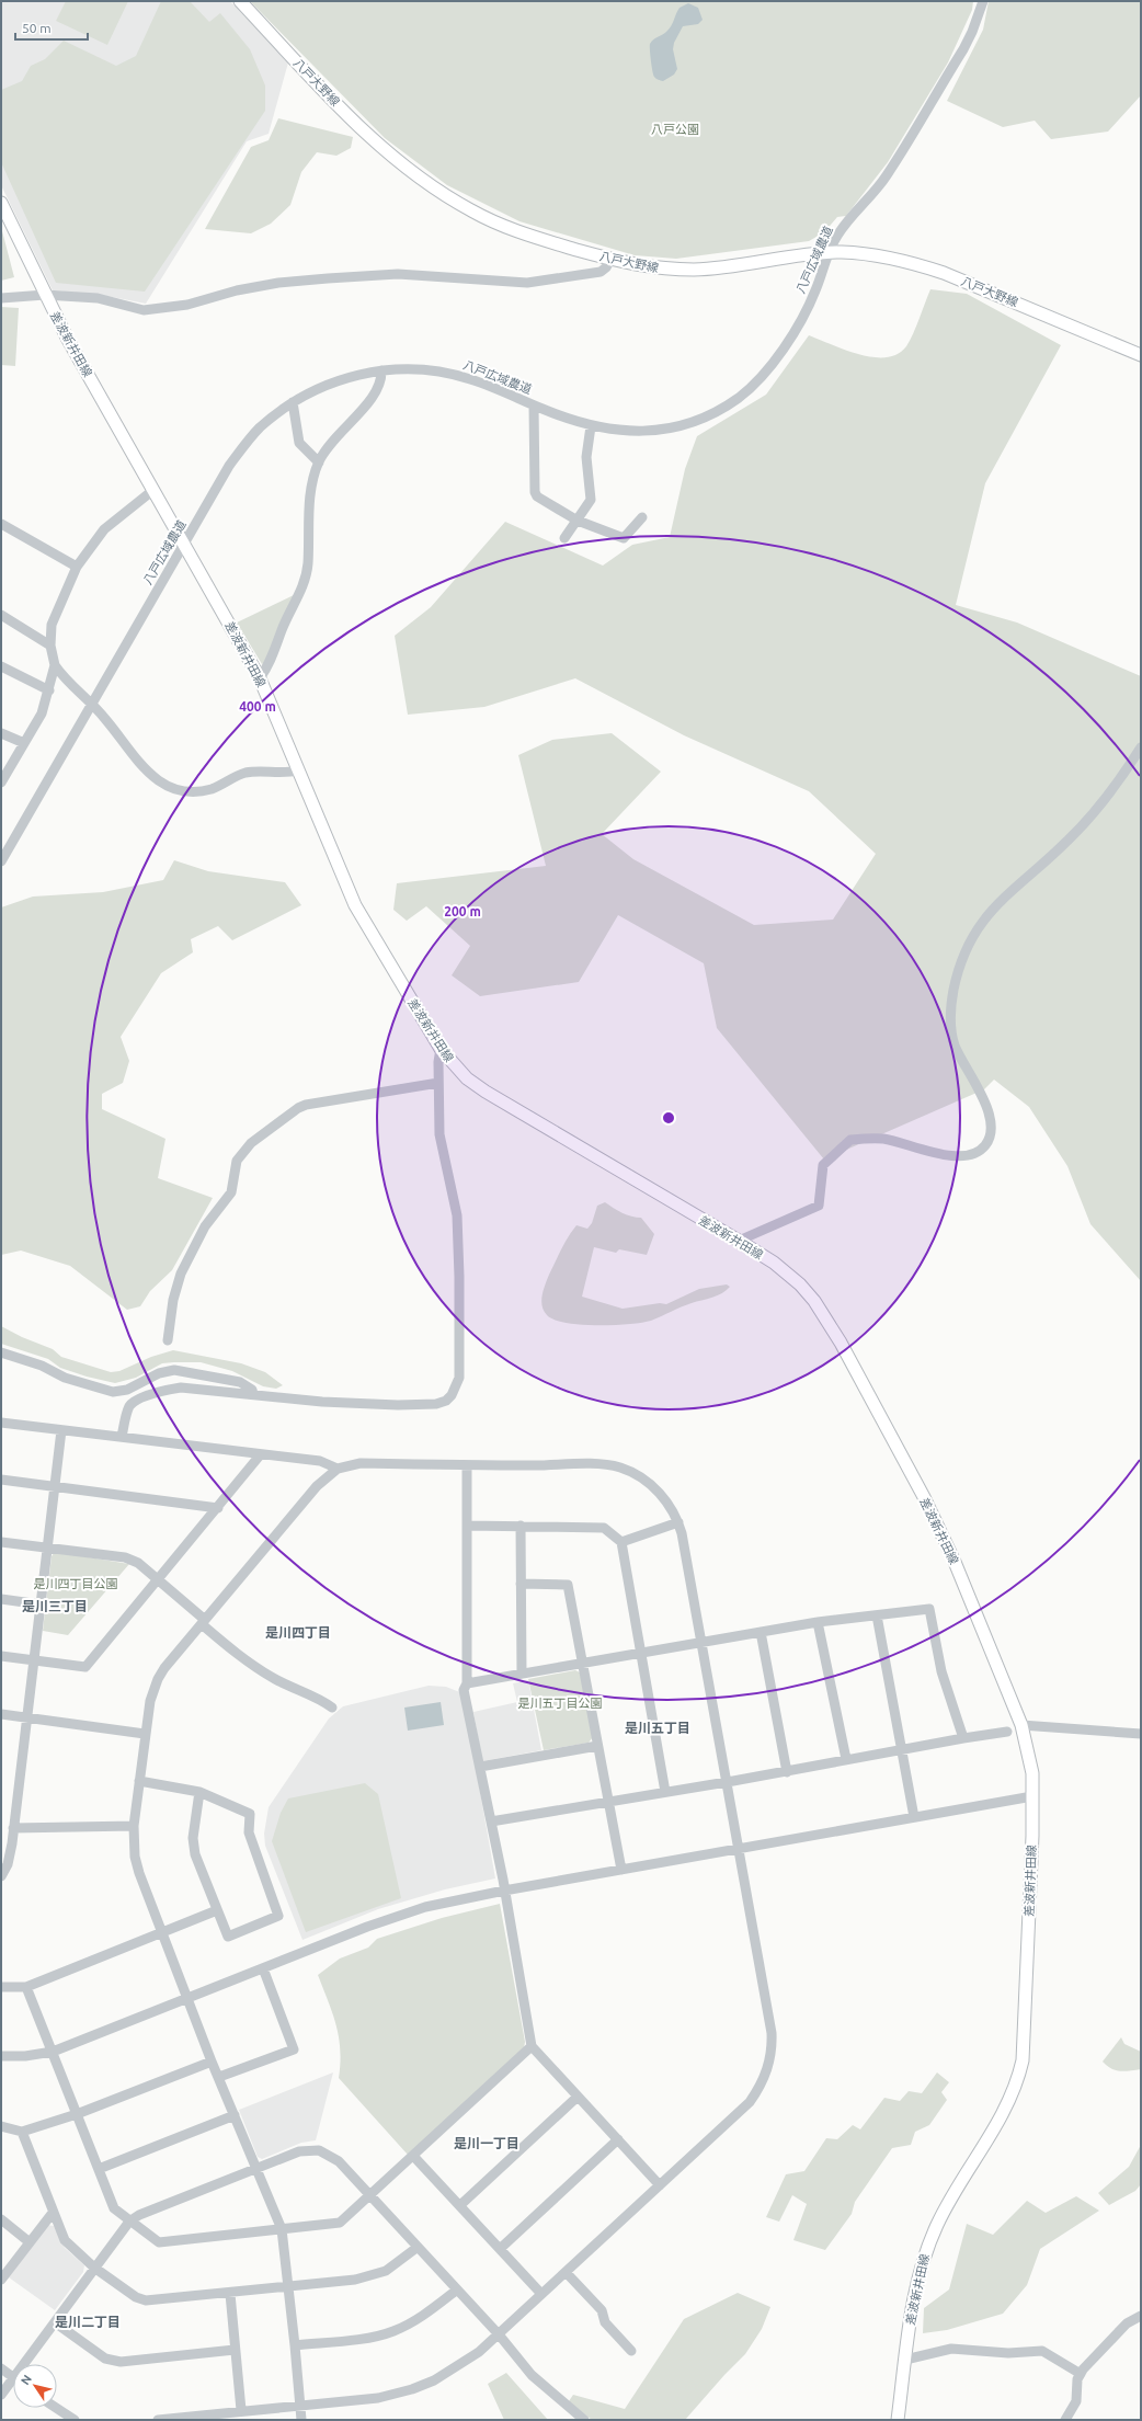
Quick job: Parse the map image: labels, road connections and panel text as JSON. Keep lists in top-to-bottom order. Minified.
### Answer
{"streets":{"main road":["八戸大野線","差波新井田線"],"street":["八戸広域農道"]},"crossings":[["八戸大野線","八戸広域農道"],["八戸広域農道","差波新井田線"]],"districts":["是川三丁目","是川四丁目","是川五丁目","是川一丁目","是川二丁目"],"parks":["八戸公園","是川四丁目公園","是川五丁目公園"],"scale_bar":"50 m","north":"top left","rings":["400 m","200 m"]}
